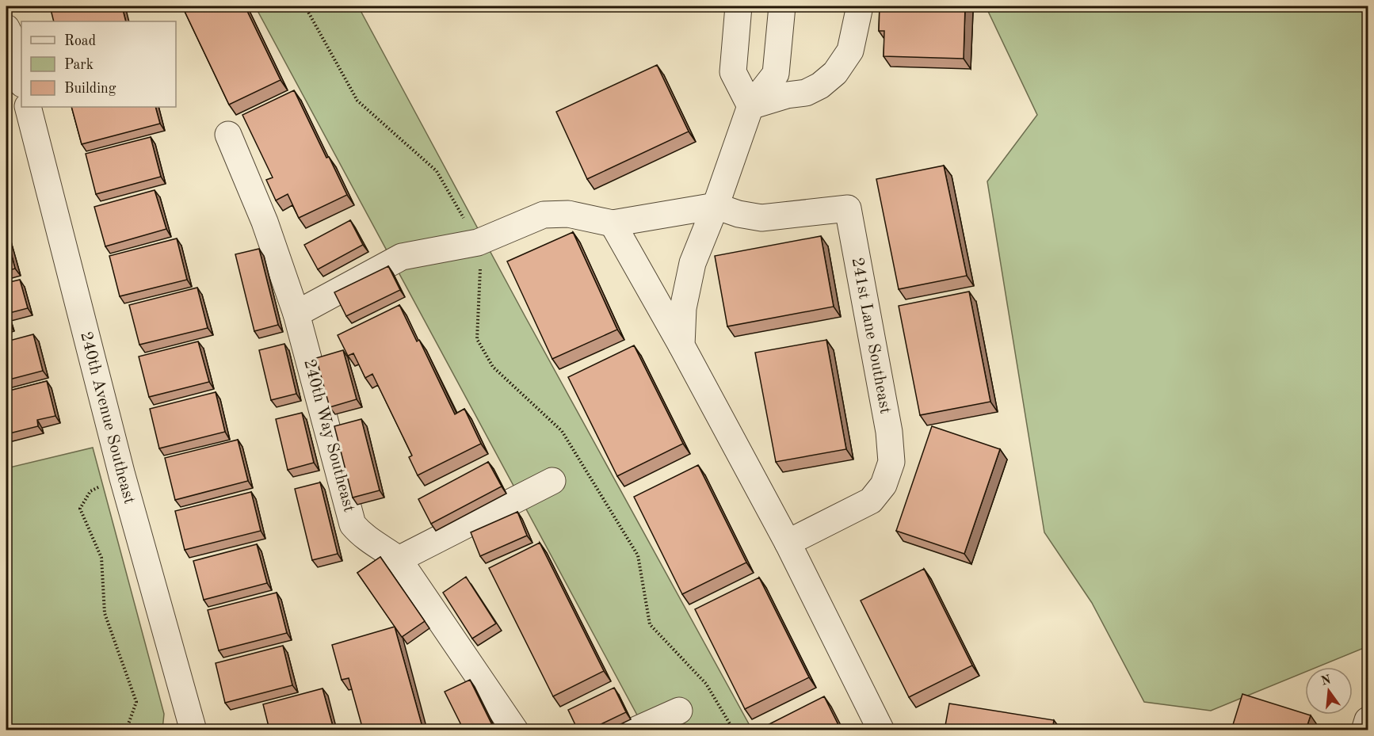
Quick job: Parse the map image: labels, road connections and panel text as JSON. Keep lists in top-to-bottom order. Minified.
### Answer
{"streets":{"street":["241st Lane Southeast","240th Avenue Southeast","240th Way Southeast"]},"legend":["Road","Park","Building"],"north":"top"}
